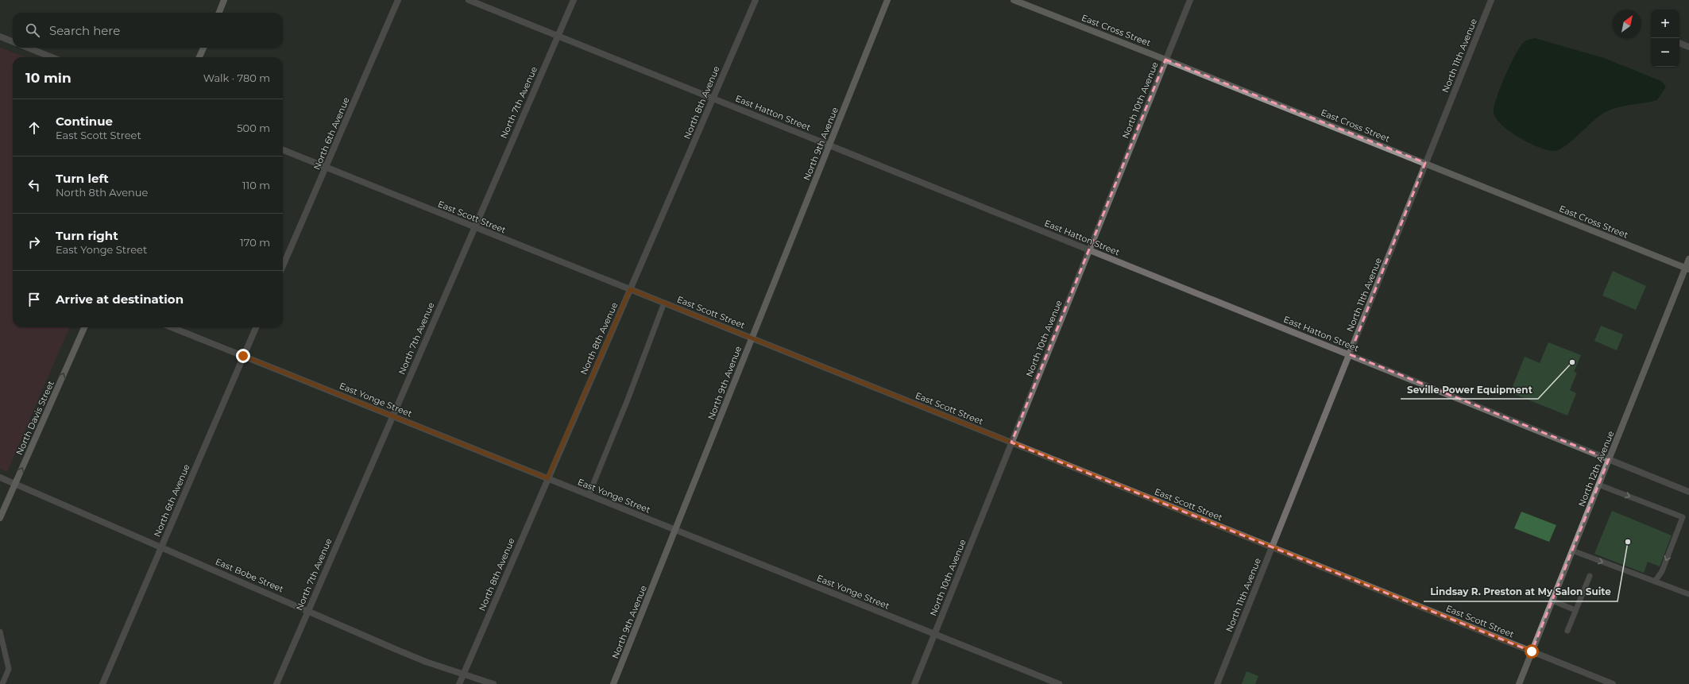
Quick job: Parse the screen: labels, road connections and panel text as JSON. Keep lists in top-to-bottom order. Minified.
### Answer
{"streets":{"street":["East Cross Street","North 11th Avenue","North 10th Avenue","North 7th Avenue","North 8th Avenue","East Hatton Street","North 6th Avenue","North 9th Avenue","East Scott Street","East Yonge Street","North Davis Street","North 12th Avenue","East Bobe Street"]},"crossings":[["East Cross Street","North 11th Avenue"],["East Cross Street","North 10th Avenue"],["East Cross Street","North 12th Avenue"],["North 11th Avenue","East Hatton Street"],["North 11th Avenue","East Scott Street"],["North 10th Avenue","East Hatton Street"],["North 10th Avenue","East Scott Street"],["North 10th Avenue","East Yonge Street"],["North 7th Avenue","East Hatton Street"],["North 7th Avenue","East Scott Street"],["North 7th Avenue","East Yonge Street"],["North 7th Avenue","East Bobe Street"],["North 8th Avenue","East Hatton Street"],["North 8th Avenue","East Scott Street"],["North 8th Avenue","East Yonge Street"],["North 8th Avenue","East Bobe Street"],["East Hatton Street","North 9th Avenue"],["East Hatton Street","North 12th Avenue"],["North 6th Avenue","East Scott Street"],["North 6th Avenue","East Yonge Street"],["North 6th Avenue","East Bobe Street"],["North 9th Avenue","East Scott Street"],["North 9th Avenue","East Yonge Street"],["East Scott Street","North 12th Avenue"],["North Davis Street","East Bobe Street"]],"one_way":["North Davis Street"],"places":["Seville Power Equipment","Lindsay R. Preston at My Salon Suite"],"north":"top right","page":{"map_buttons":["+","−"],"search":"Search here","heading":["10 min","Walk · 780 m"],"list":[["Continue","East Scott Street","500 m"],["Turn left","North 8th Avenue","110 m"],["Turn right","East Yonge Street","170 m"],"Arrive at destination"]}}
